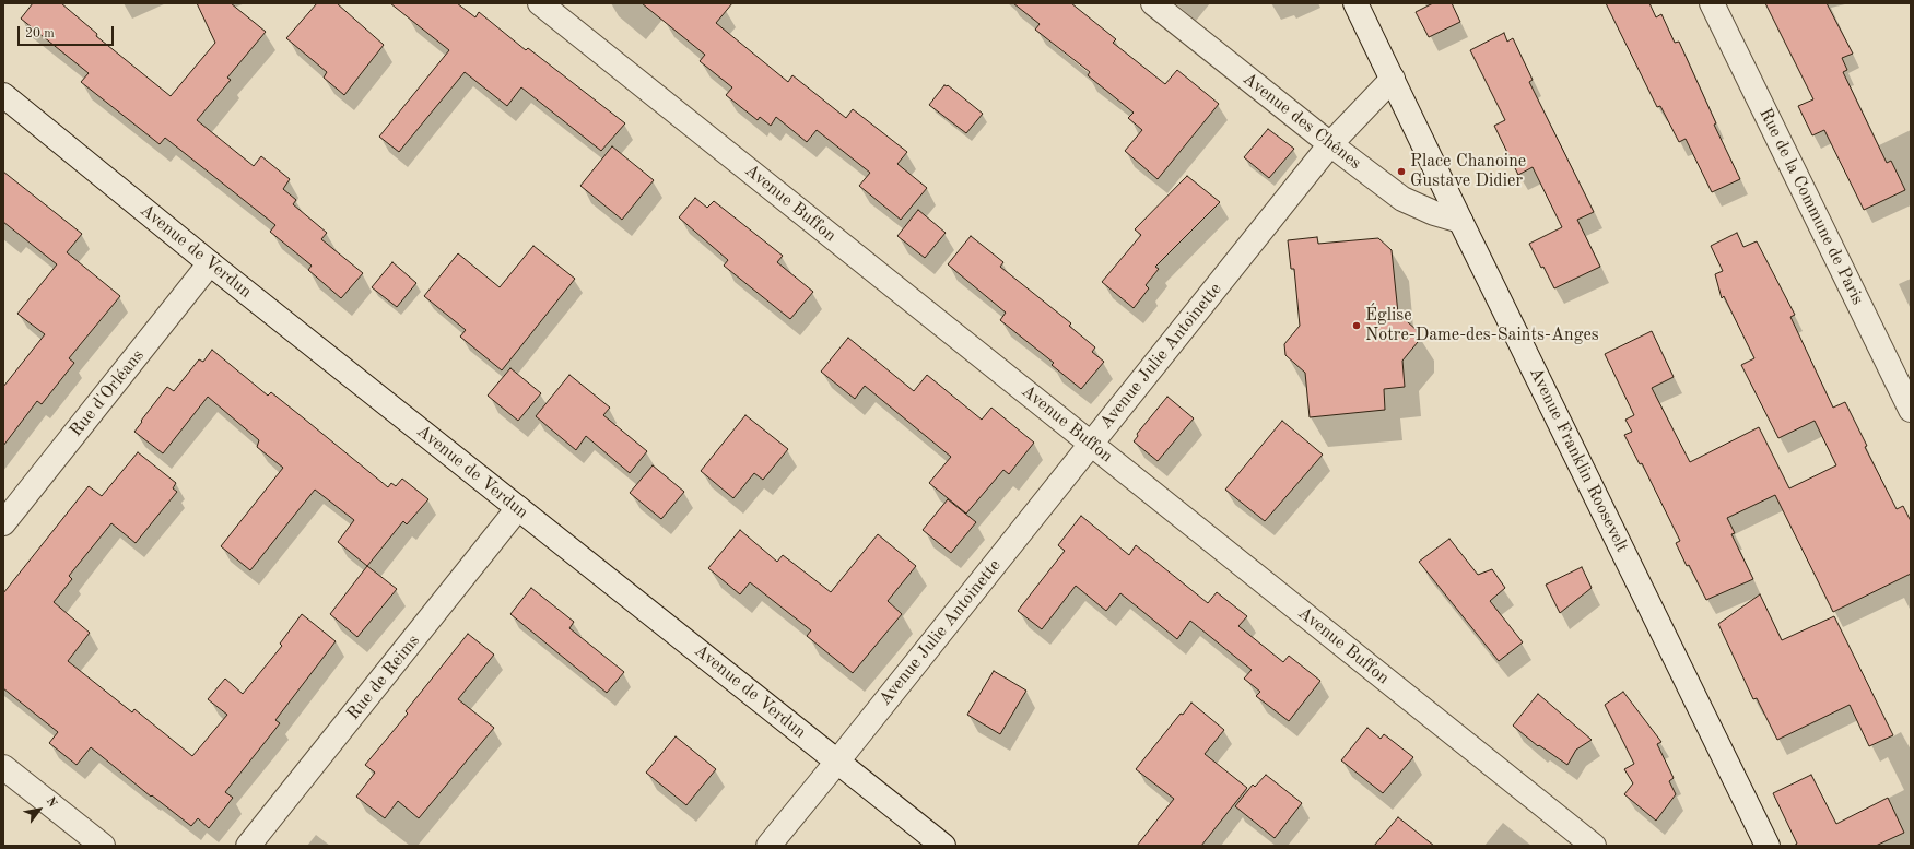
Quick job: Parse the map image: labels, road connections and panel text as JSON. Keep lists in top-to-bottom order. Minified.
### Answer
{"streets":{"street":["Avenue des Chênes","Avenue Buffon","Rue de la Commune de Paris","Avenue de Verdun","Avenue Julie Antoinette","Rue d'Orléans","Avenue Franklin Roosevelt","Rue de Reims"]},"crossings":[["Avenue des Chênes","Avenue Julie Antoinette"],["Avenue des Chênes","Avenue Franklin Roosevelt"],["Avenue Buffon","Avenue Julie Antoinette"],["Avenue de Verdun","Avenue Julie Antoinette"],["Avenue de Verdun","Rue d'Orléans"],["Avenue de Verdun","Rue de Reims"],["Avenue Julie Antoinette","Avenue Franklin Roosevelt"]],"places":["Place Chanoine Gustave Didier","Église Notre-Dame-des-Saints-Anges"],"scale_bar":"20 m","north":"top right"}
